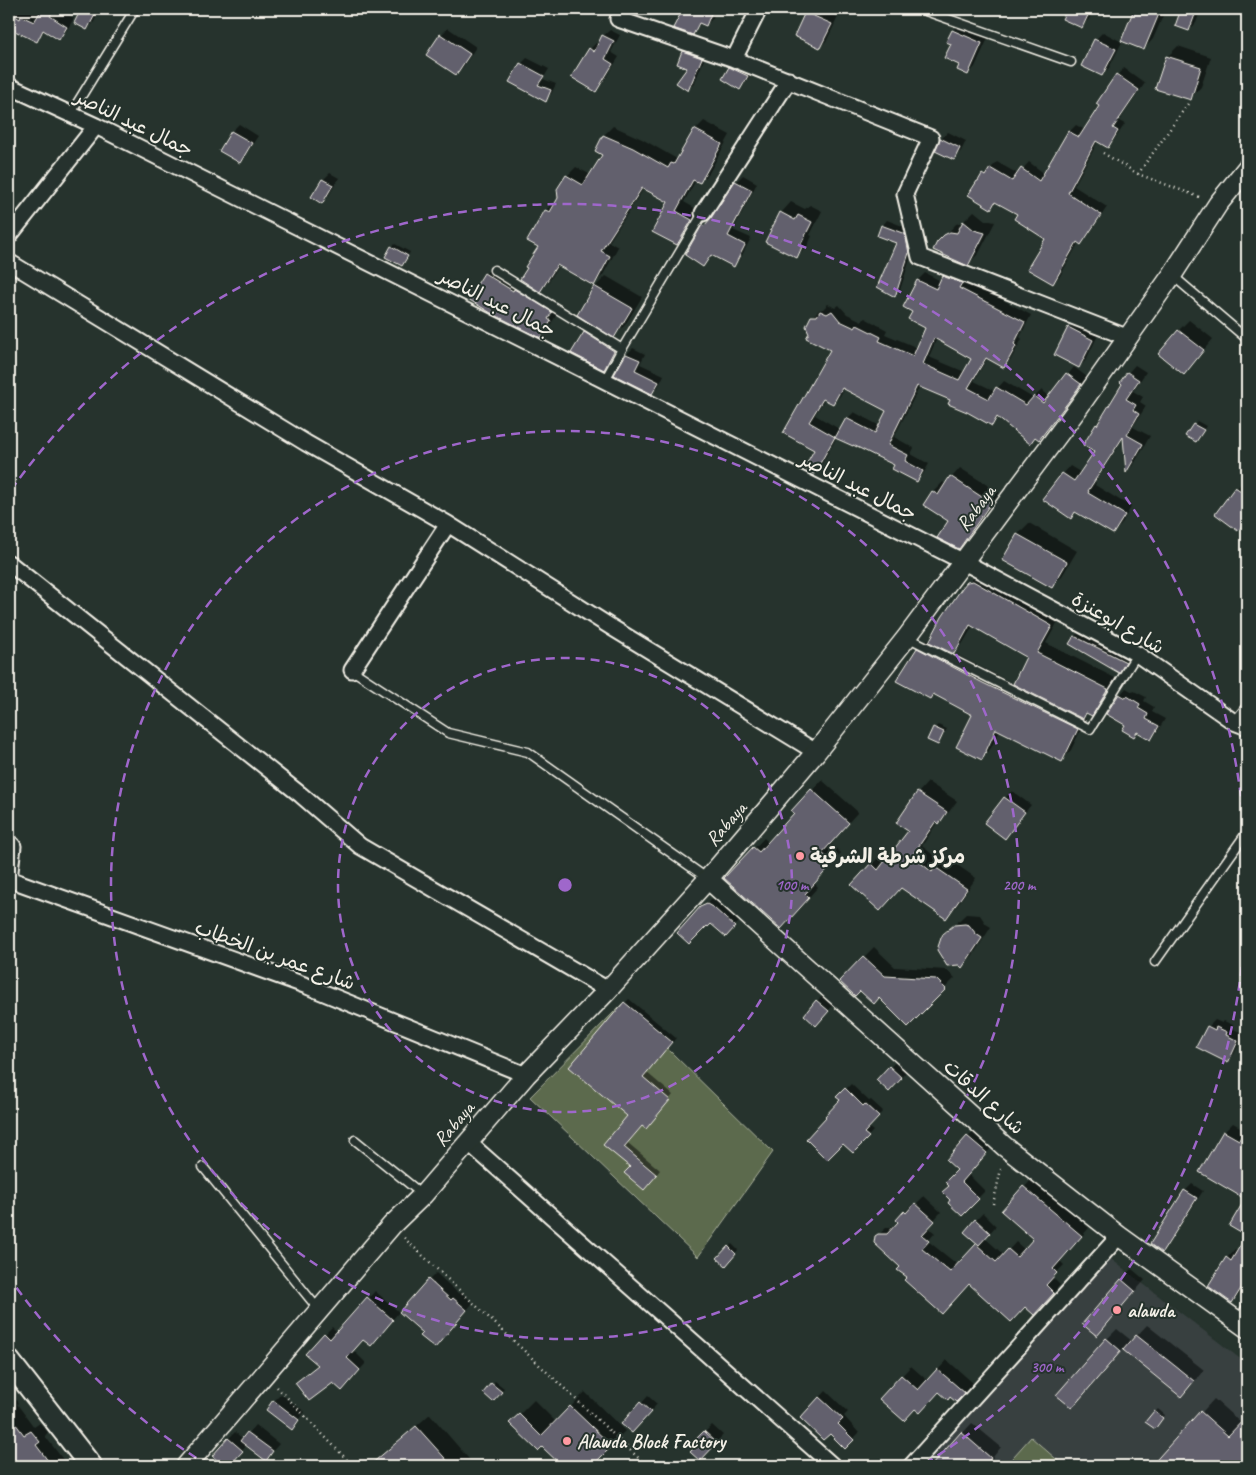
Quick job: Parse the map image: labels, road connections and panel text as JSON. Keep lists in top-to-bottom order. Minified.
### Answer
{"streets":{"street":["جمال عبد الناصر","Rabaya","شارع ابوعنزة","شارع عمر بن الخطاب","شارع الدقات"]},"crossings":[["جمال عبد الناصر","Rabaya"],["جمال عبد الناصر","شارع ابوعنزة"],["Rabaya","شارع ابوعنزة"],["Rabaya","شارع عمر بن الخطاب"],["Rabaya","شارع الدقات"]],"places":["مركز شرطة الشرقية","alawda","Alawda Block Factory"],"rings":["100 m","200 m","300 m"]}
